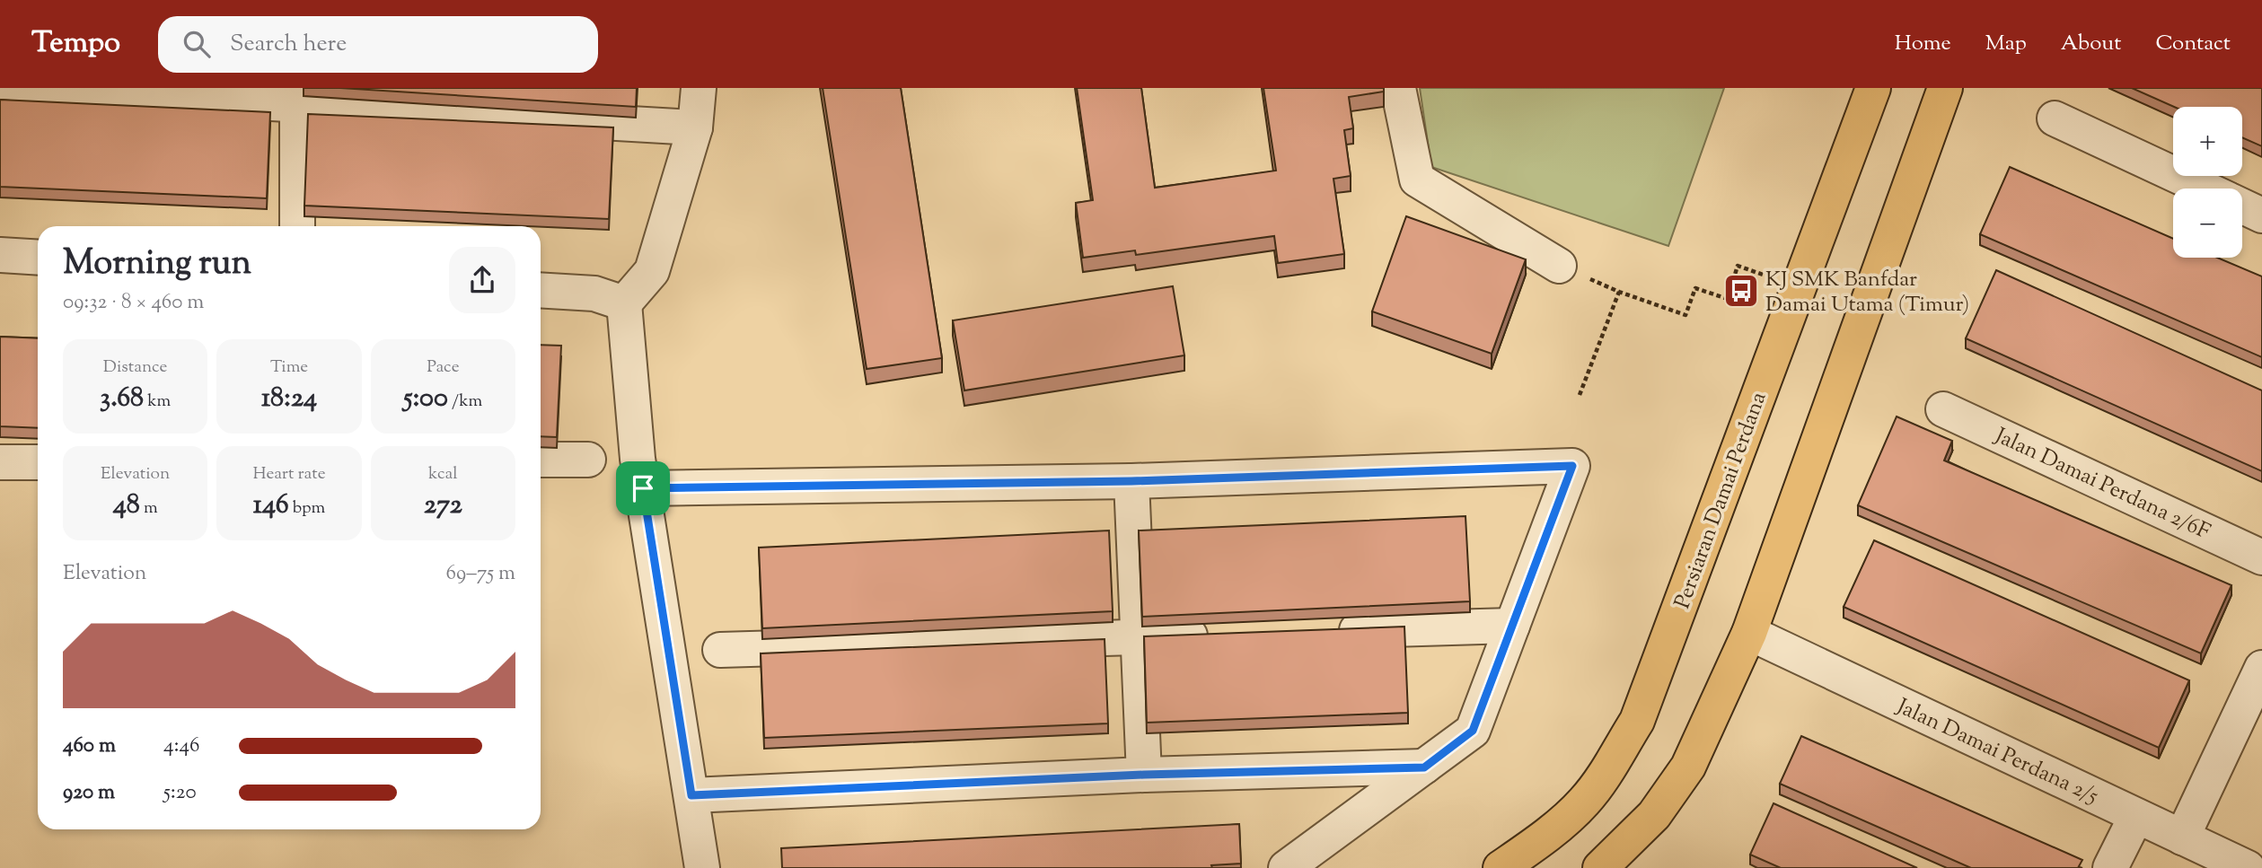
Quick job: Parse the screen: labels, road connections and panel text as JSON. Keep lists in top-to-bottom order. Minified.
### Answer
{"streets":{"main road":["Persiaran Damai Perdana"],"street":["Jalan Damai Perdana 2/6F","Jalan Damai Perdana 2/5"]},"places":{"bus stop":["KJ SMK Banfdar Damai Utama (Timur)"]},"page":{"header":"Tempo","search":"Search here","nav":["Home","Map","About","Contact"],"map_buttons":["+","−"],"heading":["Morning run","09:32 · 8 × 460 m"],"stats":[["Distance","3.68 km"],["Time","18:24"],["Pace","5:00 /km"],["Elevation","48 m"],["Heart rate","146 bpm"],["kcal","272"]],"chart":["Elevation","69–75 m"],"list":[{"name":"460 m","note":"4:46"},{"name":"920 m","note":"5:20"}]}}
